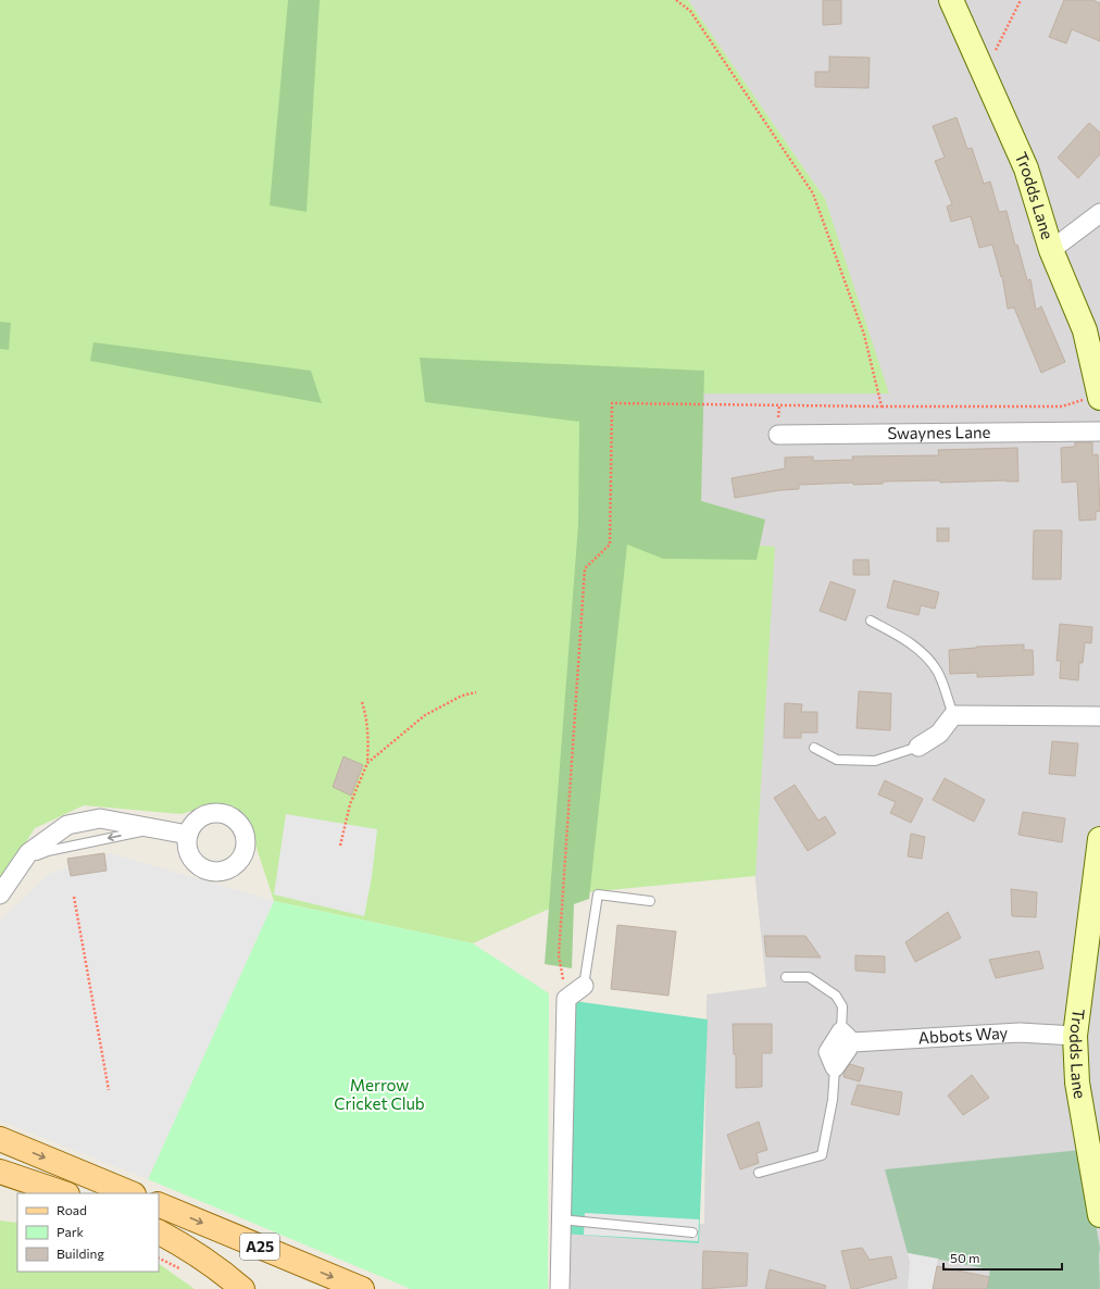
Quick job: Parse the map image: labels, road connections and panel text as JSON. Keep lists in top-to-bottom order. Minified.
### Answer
{"streets":{"main road":["A25"],"street":["Trodds Lane","Swaynes Lane","Abbots Way"]},"crossings":[["Trodds Lane","Abbots Way"]],"parks":["Merrow Cricket Club"],"legend":["Road","Park","Building"],"scale_bar":"50 m"}
